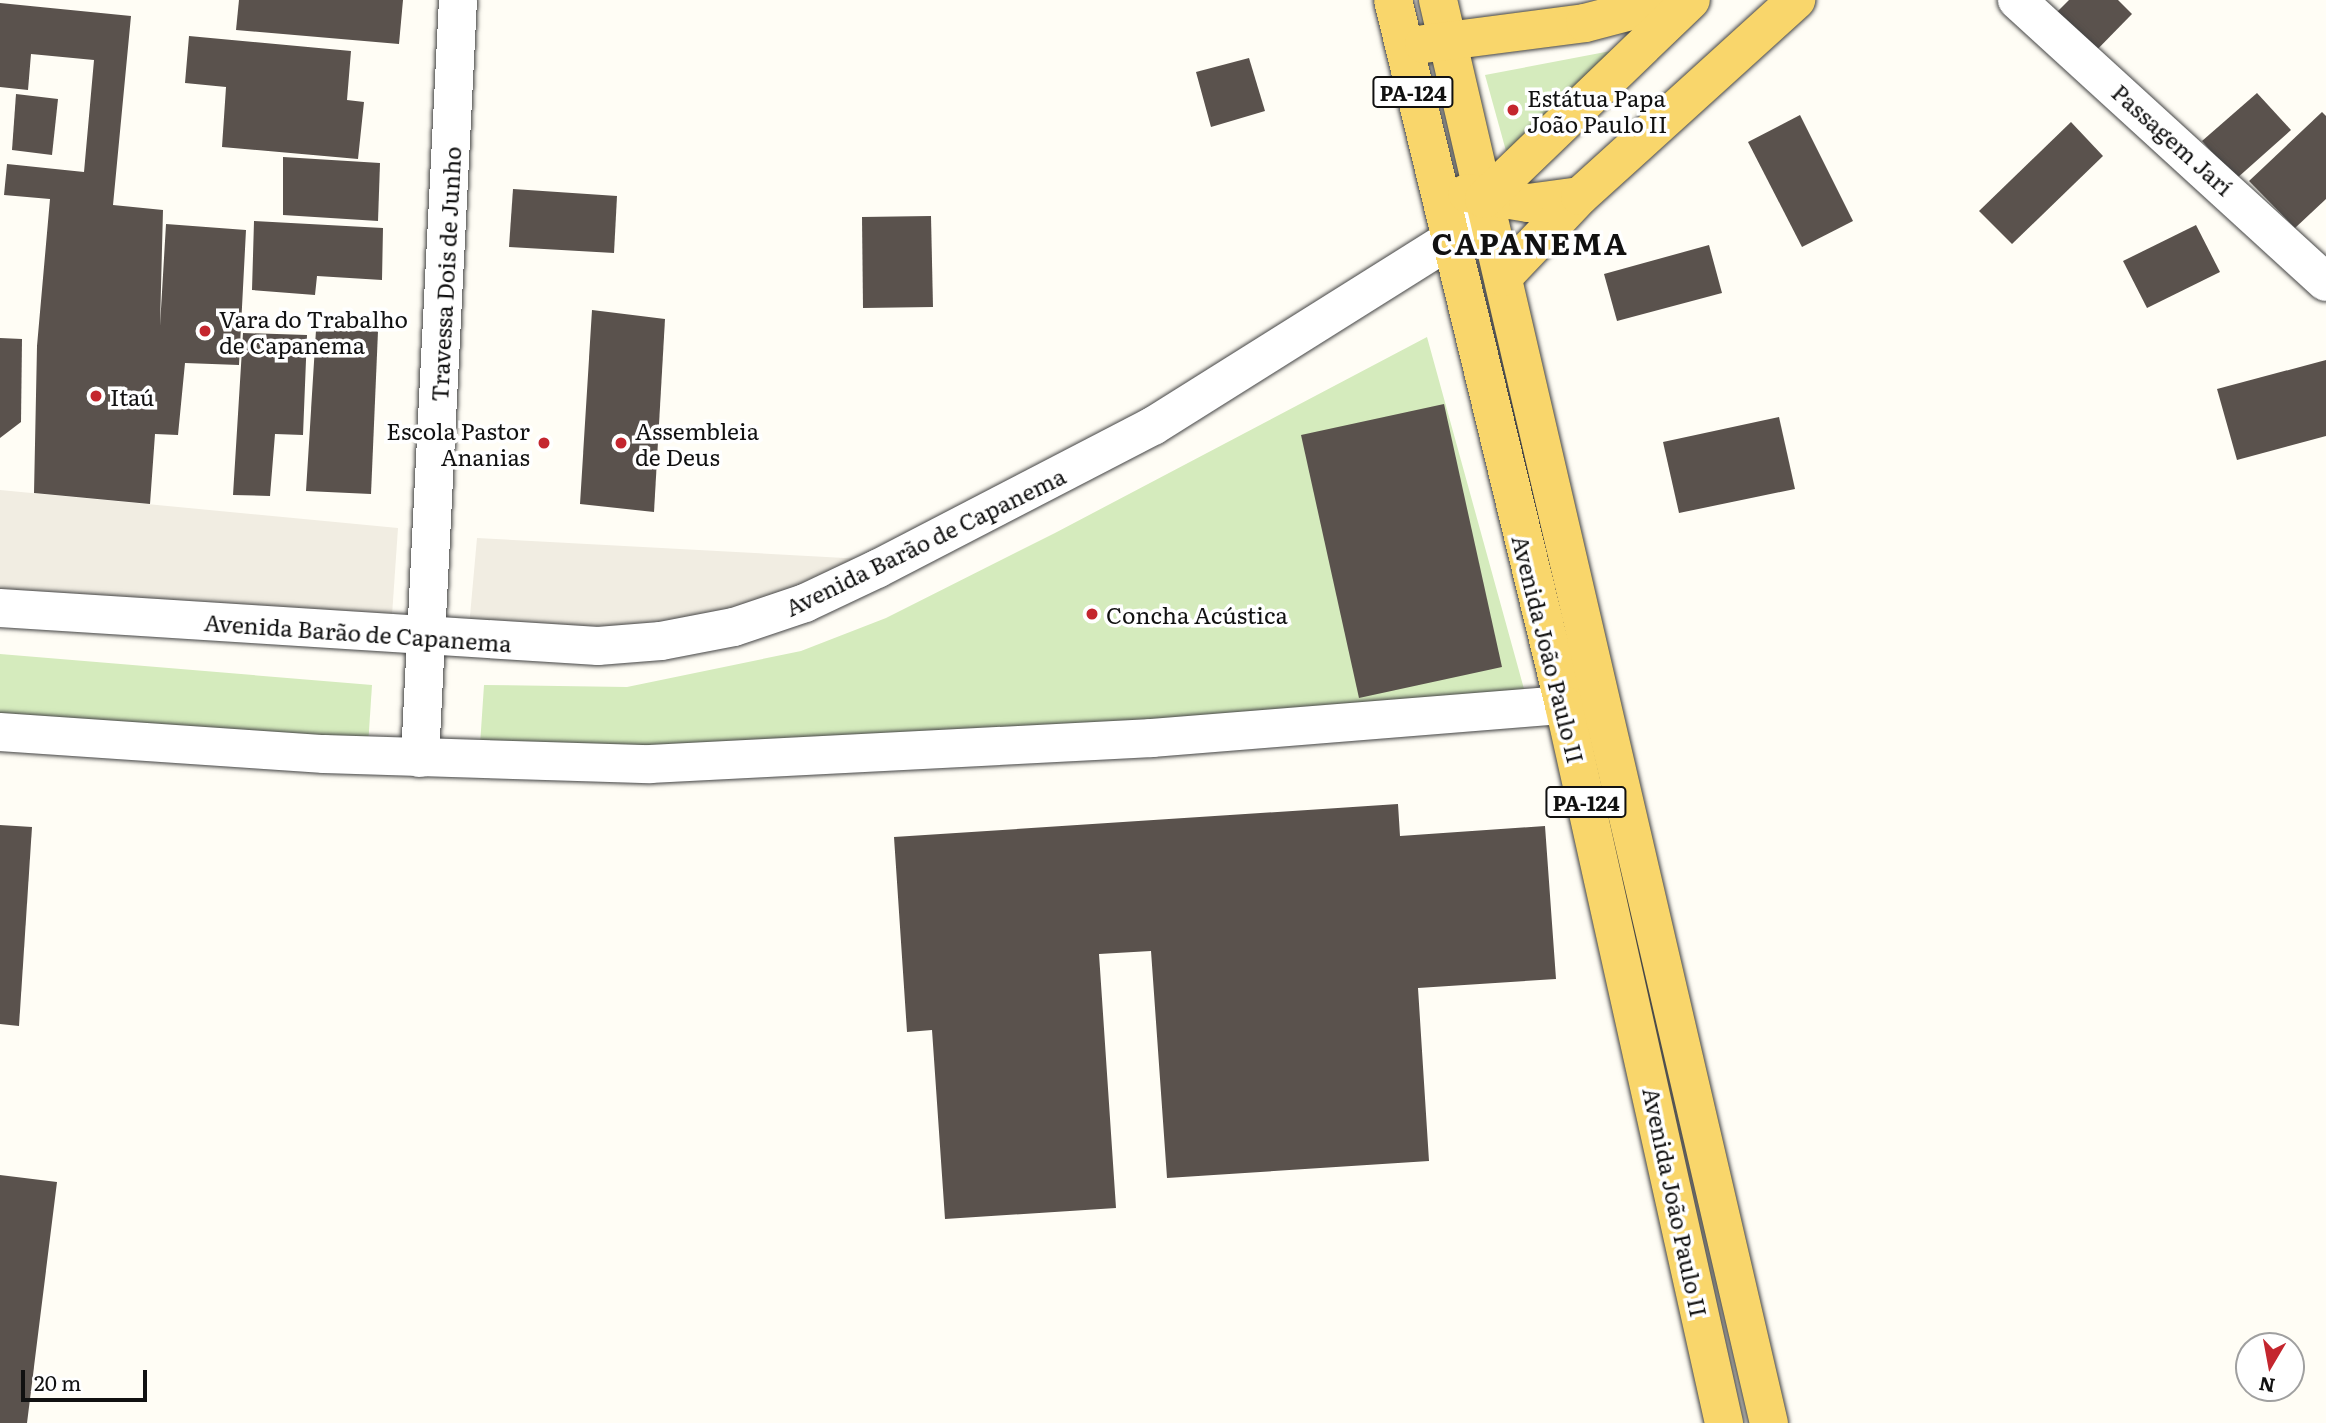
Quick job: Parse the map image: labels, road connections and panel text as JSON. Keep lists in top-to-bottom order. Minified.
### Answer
{"streets":{"main road":["PA-124","Avenida Barão de Capanema","Avenida João Paulo II"],"street":["Passagem Jarí","Travessa Dois de Junho"]},"crossings":[["Travessa Dois de Junho","Avenida Barão de Capanema"],["Avenida Barão de Capanema","Avenida João Paulo II"]],"districts":["CAPANEMA"],"places":["Estátua Papa João Paulo II","Vara do Trabalho de Capanema","Itaú","Escola Pastor Ananias","Assembleia de Deus","Concha Acústica"],"scale_bar":"20 m","north":"bottom"}
